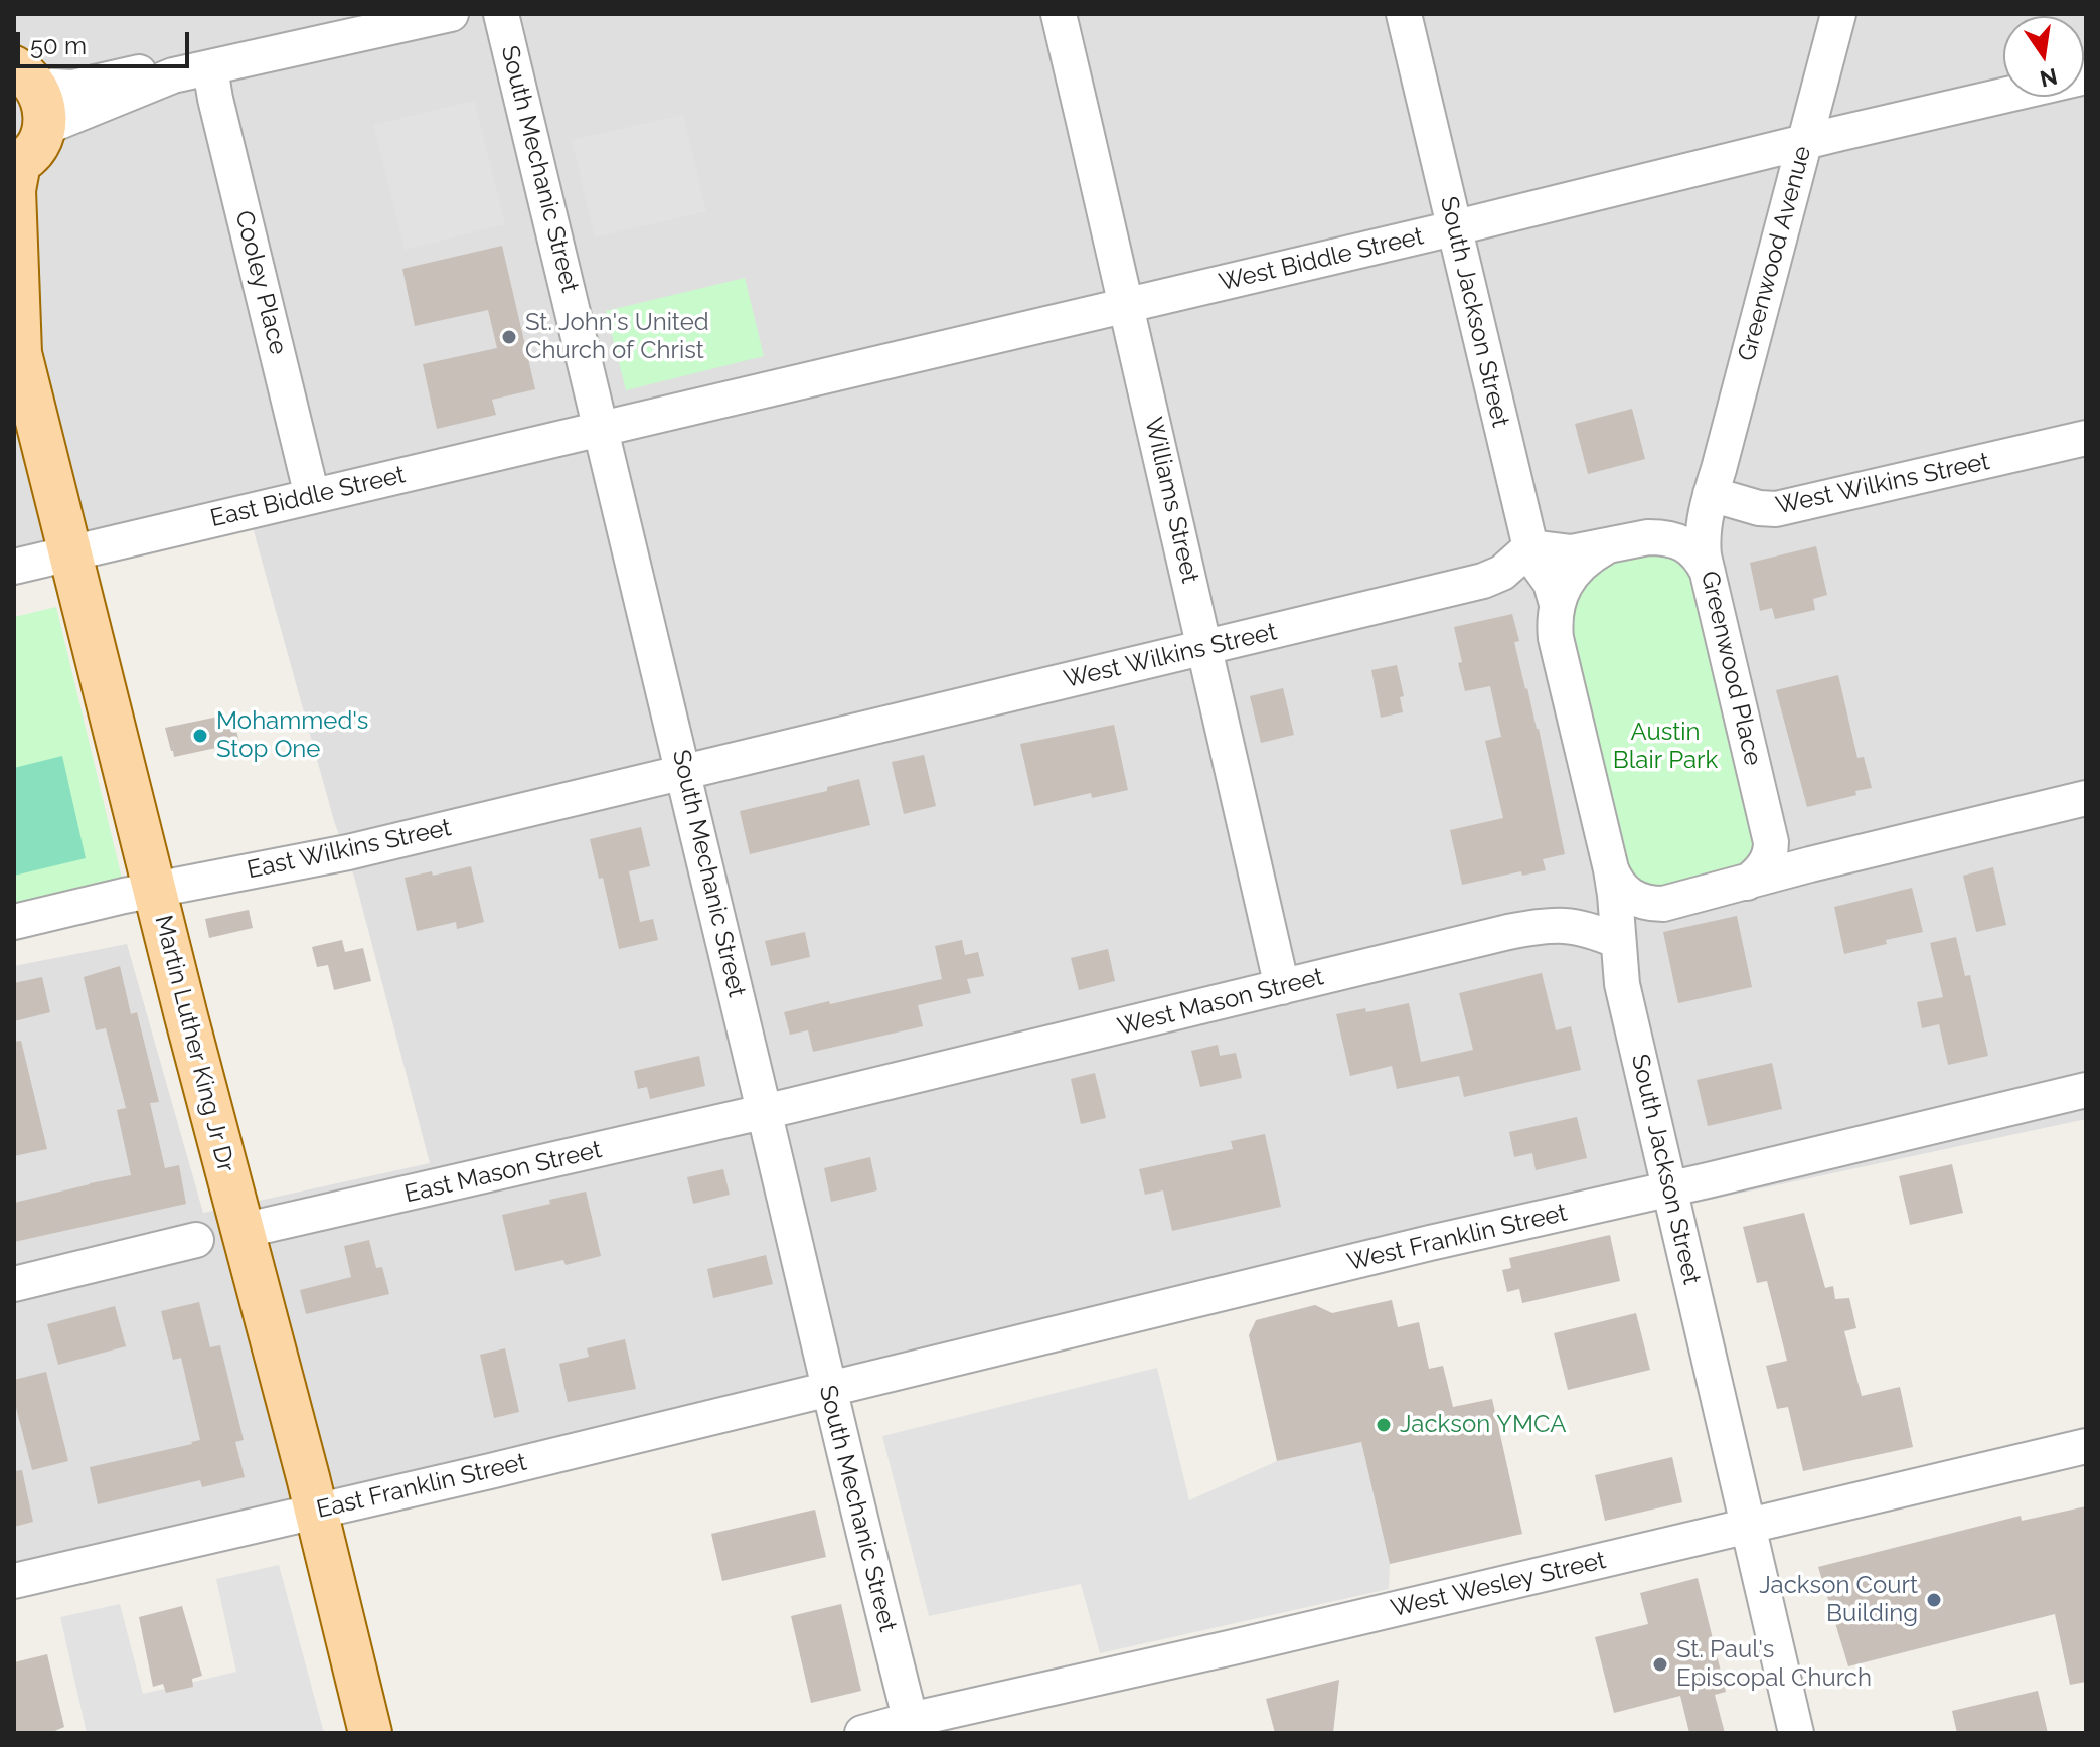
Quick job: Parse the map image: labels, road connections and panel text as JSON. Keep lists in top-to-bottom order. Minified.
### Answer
{"streets":{"main road":["Martin Luther King Jr Dr"],"street":["South Mechanic Street","Greenwood Avenue","West Biddle Street","Cooley Place","South Jackson Street","West Wilkins Street","East Biddle Street","Williams Street","Greenwood Place","East Wilkins Street","West Mason Street","East Mason Street","West Franklin Street","East Franklin Street","West Wesley Street"]},"crossings":[["South Mechanic Street","West Biddle Street"],["South Mechanic Street","West Wilkins Street"],["South Mechanic Street","East Biddle Street"],["South Mechanic Street","East Wilkins Street"],["South Mechanic Street","West Mason Street"],["South Mechanic Street","East Mason Street"],["South Mechanic Street","West Franklin Street"],["South Mechanic Street","East Franklin Street"],["South Mechanic Street","West Wesley Street"],["Greenwood Avenue","West Biddle Street"],["Greenwood Avenue","West Wilkins Street"],["Greenwood Avenue","Greenwood Place"],["West Biddle Street","South Jackson Street"],["West Biddle Street","East Biddle Street"],["West Biddle Street","Williams Street"],["Cooley Place","East Biddle Street"],["South Jackson Street","West Wilkins Street"],["South Jackson Street","West Mason Street"],["South Jackson Street","West Franklin Street"],["South Jackson Street","West Wesley Street"],["West Wilkins Street","Williams Street"],["West Wilkins Street","Greenwood Place"],["West Wilkins Street","East Wilkins Street"],["East Biddle Street","Martin Luther King Jr Dr"],["Williams Street","West Mason Street"],["East Wilkins Street","Martin Luther King Jr Dr"],["West Mason Street","East Mason Street"],["Martin Luther King Jr Dr","East Mason Street"],["Martin Luther King Jr Dr","East Franklin Street"],["West Franklin Street","East Franklin Street"]],"parks":["Austin Blair Park"],"places":["St. John's United Church of Christ","Mohammed's Stop One","Jackson YMCA","Jackson Court Building","St. Paul's Episcopal Church"],"scale_bar":"50 m","north":"bottom"}
